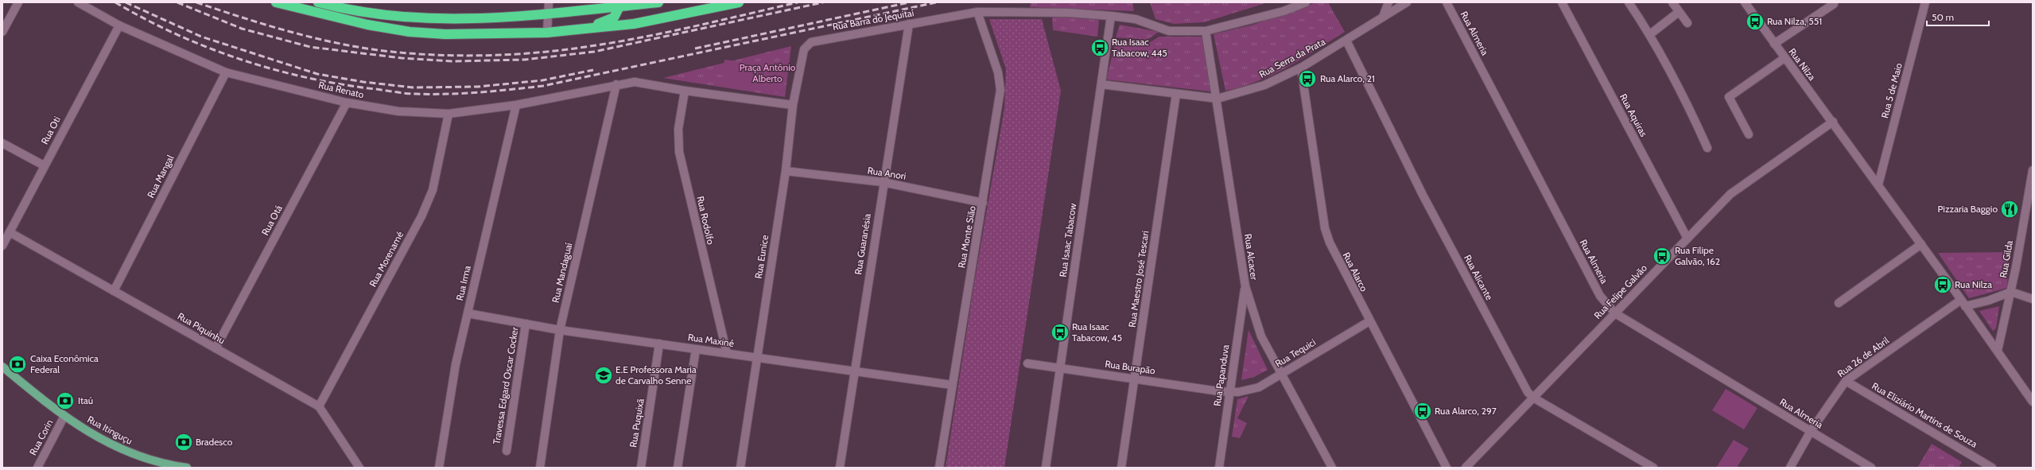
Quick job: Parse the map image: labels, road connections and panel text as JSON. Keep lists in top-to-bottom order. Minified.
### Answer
{"streets":{"main road":["Rua Itinguçu"],"street":["Rua Barra do Jequitaí","Rua Almeria","Rua Serra da Prata","Rua Nilza","Rua Renato","Rua 5 de Maio","Rua Aquiras","Rua Oti","Rua Anori","Rua Mangal","Rua Otá","Rua Rodolfo","Rua Monte Sião","Rua Isaac Tabacow","Rua Guaranésia","Rua Eunice","Rua Alcacer","Rua Morenamé","Rua Gilda","Rua Alarco","Rua Mandaguaí","Rua Alicante","Rua Maestro José Tescari","Rua Irma","Rua Felipe Galvão","Rua Piquinhu","Rua Maxiné","Rua Tequici","Rua 26 de Abril","Rua Burapão","Rua Papanduva","Travessa Edgard Oscar Cocker","Rua Eliziário Martins de Souza","Rua Puquixã","Rua Corin"]},"crossings":[["Rua Barra do Jequitaí","Rua Monte Sião"],["Rua Barra do Jequitaí","Rua Isaac Tabacow"],["Rua Barra do Jequitaí","Rua Guaranésia"],["Rua Barra do Jequitaí","Rua Eunice"],["Rua Barra do Jequitaí","Rua Alcacer"],["Rua Almeria","Rua Felipe Galvão"],["Rua Almeria","Rua 26 de Abril"],["Rua Serra da Prata","Rua Isaac Tabacow"],["Rua Serra da Prata","Rua Alcacer"],["Rua Serra da Prata","Rua Alarco"],["Rua Serra da Prata","Rua Alicante"],["Rua Serra da Prata","Rua Maestro José Tescari"],["Rua Nilza","Rua 5 de Maio"],["Rua Nilza","Rua Gilda"],["Rua Nilza","Rua Felipe Galvão"],["Rua Nilza","Rua 26 de Abril"],["Rua Renato","Rua Oti"],["Rua Renato","Rua Mangal"],["Rua Renato","Rua Otá"],["Rua Renato","Rua Morenamé"],["Rua Renato","Rua Mandaguaí"],["Rua Renato","Rua Irma"],["Rua Aquiras","Rua Felipe Galvão"],["Rua Oti","Rua Piquinhu"],["Rua Anori","Rua Monte Sião"],["Rua Anori","Rua Guaranésia"],["Rua Anori","Rua Eunice"],["Rua Mangal","Rua Piquinhu"],["Rua Otá","Rua Piquinhu"],["Rua Rodolfo","Rua Maxiné"],["Rua Monte Sião","Rua Maxiné"],["Rua Isaac Tabacow","Rua Burapão"],["Rua Guaranésia","Rua Maxiné"],["Rua Eunice","Rua Maxiné"],["Rua Alcacer","Rua Tequici"],["Rua Alcacer","Rua Papanduva"],["Rua Morenamé","Rua Piquinhu"],["Rua Alarco","Rua Tequici"],["Rua Mandaguaí","Rua Maxiné"],["Rua Alicante","Rua Felipe Galvão"],["Rua Maestro José Tescari","Rua Burapão"],["Rua Irma","Rua Maxiné"],["Rua Maxiné","Travessa Edgard Oscar Cocker"],["Rua Maxiné","Rua Puquixã"],["Rua Tequici","Rua Burapão"],["Rua Tequici","Rua Papanduva"],["Rua 26 de Abril","Rua Eliziário Martins de Souza"],["Rua Burapão","Rua Papanduva"],["Rua Itinguçu","Rua Corin"]],"parks":["Praça Antônio Alberto"],"places":{"bus stop":["Rua Nilza, 551","Rua Isaac Tabacow, 445","Rua Alarco, 21","Rua Filipe Galvão, 162","Rua Nilza","Rua Isaac Tabacow, 45","Rua Alarco, 297"],"restaurant":["Pizzaria Baggio"],"bank":["Caixa Econômica Federal","Itaú","Bradesco"],"school or university":["E.E Professora Maria de Carvalho Senne"]},"scale_bar":"50 m"}
